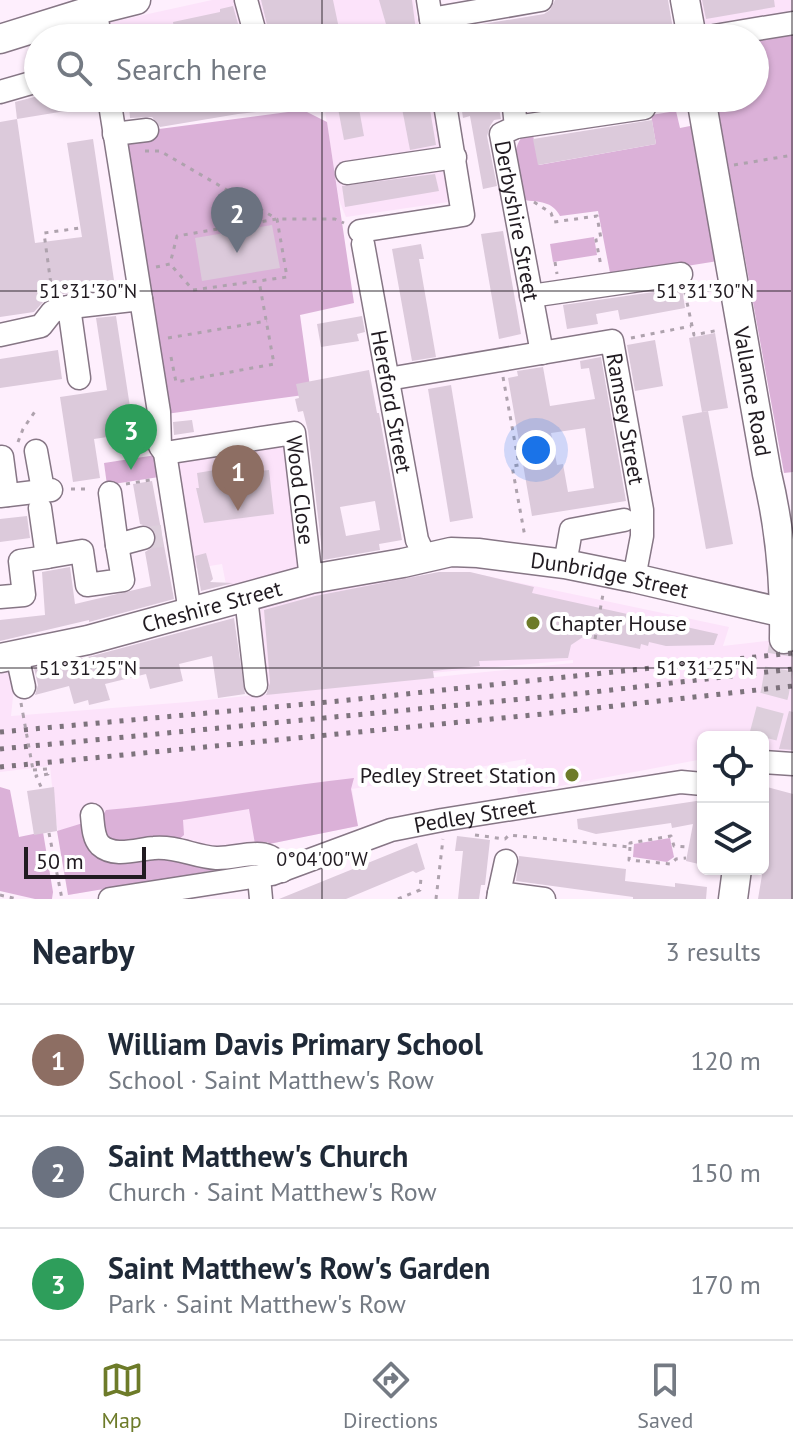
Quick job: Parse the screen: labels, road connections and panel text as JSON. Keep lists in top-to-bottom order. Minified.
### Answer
{"streets":{"main road":["Vallance Road","Dunbridge Street","Cheshire Street"],"street":["Derbyshire Street","Hereford Street","Ramsey Street","Wood Close","Pedley Street"]},"crossings":[["Derbyshire Street","Ramsey Street"],["Vallance Road","Dunbridge Street"],["Hereford Street","Ramsey Street"],["Hereford Street","Dunbridge Street"],["Hereford Street","Cheshire Street"],["Ramsey Street","Dunbridge Street"],["Wood Close","Cheshire Street"],["Dunbridge Street","Cheshire Street"]],"places":["Chapter House","Pedley Street Station"],"scale_bar":"50 m","page":{"search":"Search here","pins":["2","3","1"],"scale":"50 m","heading":["Nearby","3 results"],"list":[{"mark":"1","name":"William Davis Primary School","note":"School · Saint Matthew's Row","value":"120 m"},{"mark":"2","name":"Saint Matthew's Church","note":"Church · Saint Matthew's Row","value":"150 m"},{"mark":"3","name":"Saint Matthew's Row's Garden","note":"Park · Saint Matthew's Row","value":"170 m"}],"nav":["Map","Directions","Saved"]},"coordinates":["51°31'30\"N","51°31'25\"N","0°04'00\"W"]}
